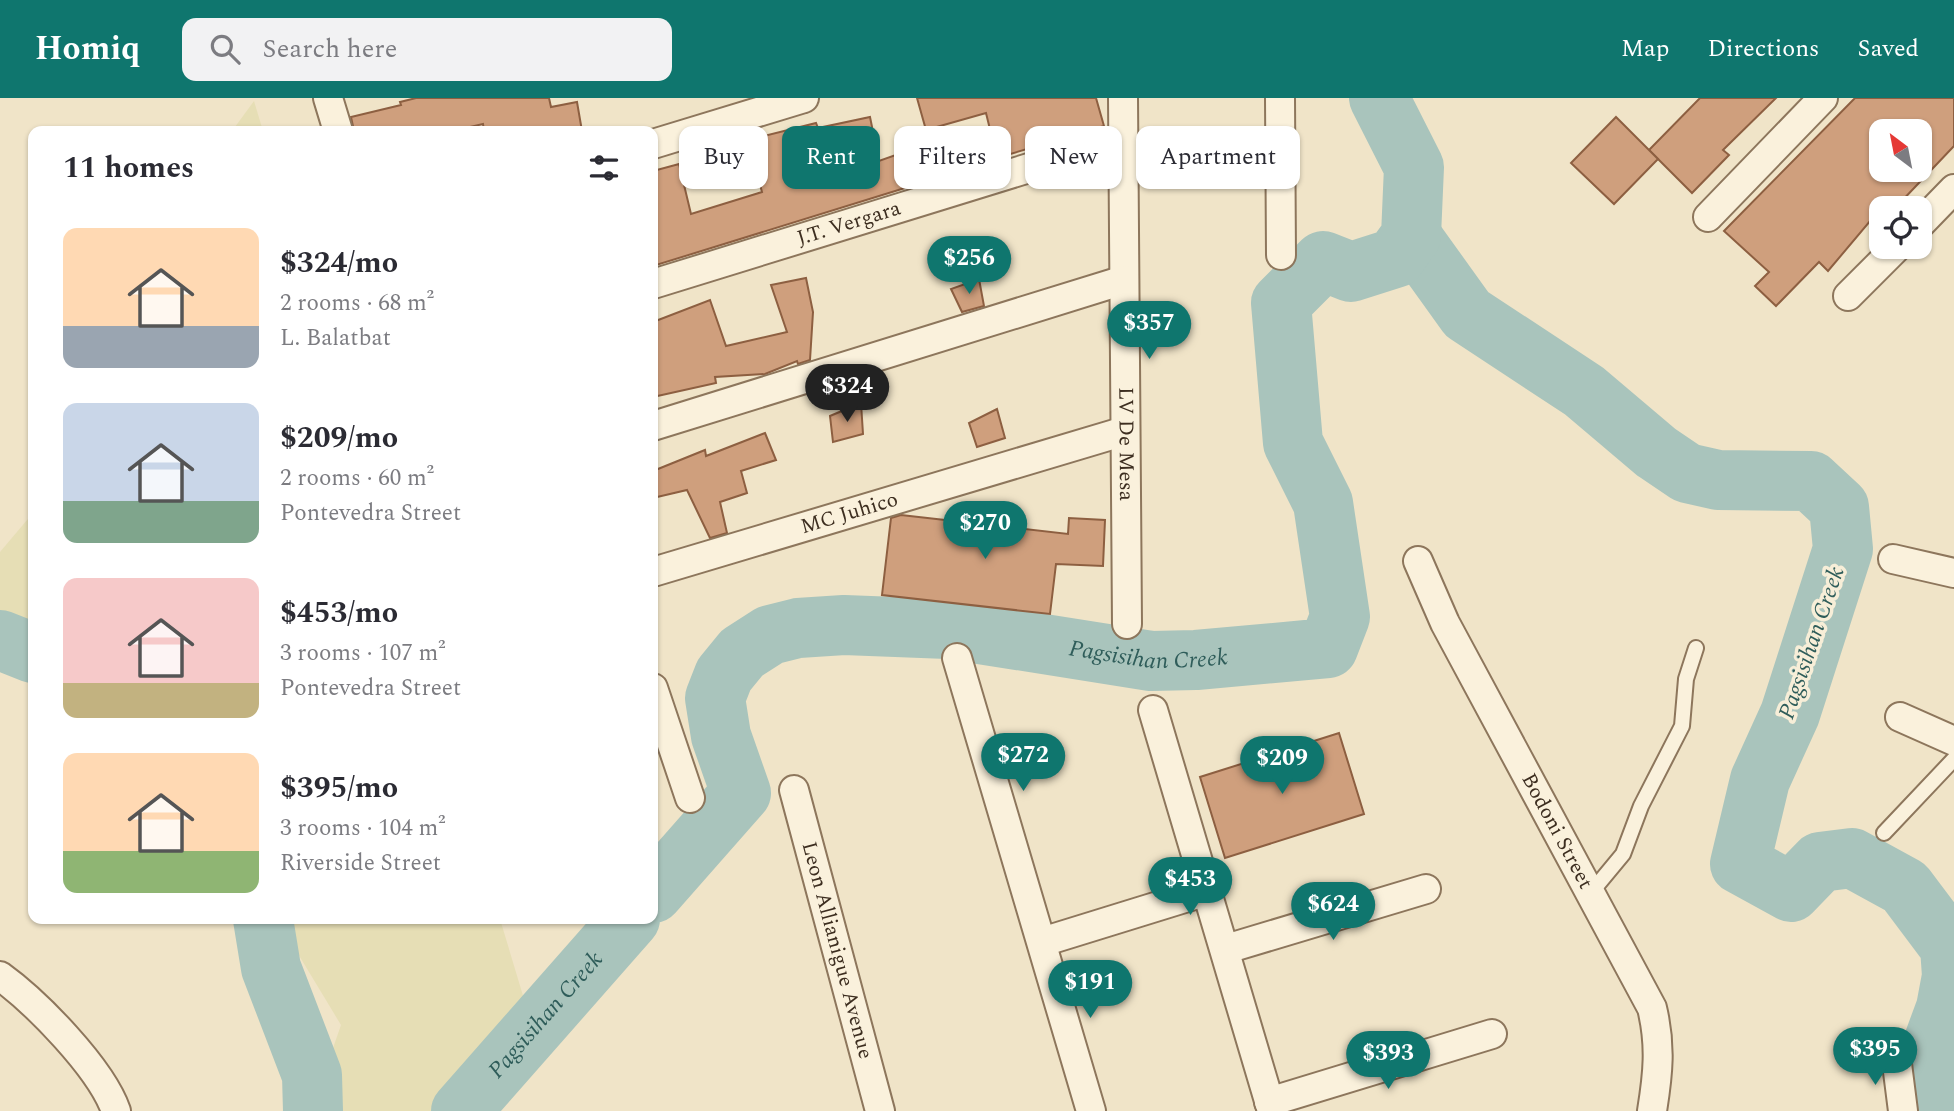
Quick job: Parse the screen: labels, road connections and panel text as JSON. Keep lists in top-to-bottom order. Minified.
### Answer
{"streets":{"street":["J.T. Vergara","LV De Mesa","MC Juhico","Bodoni Street","Leon Allianigue Avenue"]},"crossings":[["J.T. Vergara","LV De Mesa"],["LV De Mesa","MC Juhico"]],"water":["Pagsisihan Creek"],"north":"top left","page":{"header":"Homiq","search":"Search here","nav":["Map","Directions","Saved"],"chip":["Buy","Rent","Filters","New","Apartment"],"heading":"11 homes","list":[{"name":"$324/mo","note":"2 rooms · 68 m² · L. Balatbat"},{"name":"$209/mo","note":"2 rooms · 60 m² · Pontevedra Street"},{"name":"$453/mo","note":"3 rooms · 107 m² · Pontevedra Street"},{"name":"$395/mo","note":"3 rooms · 104 m² · Riverside Street"}],"price":["$256","$357","$324","$270","$272","$209","$453","$624","$191","$395","$393"]}}
